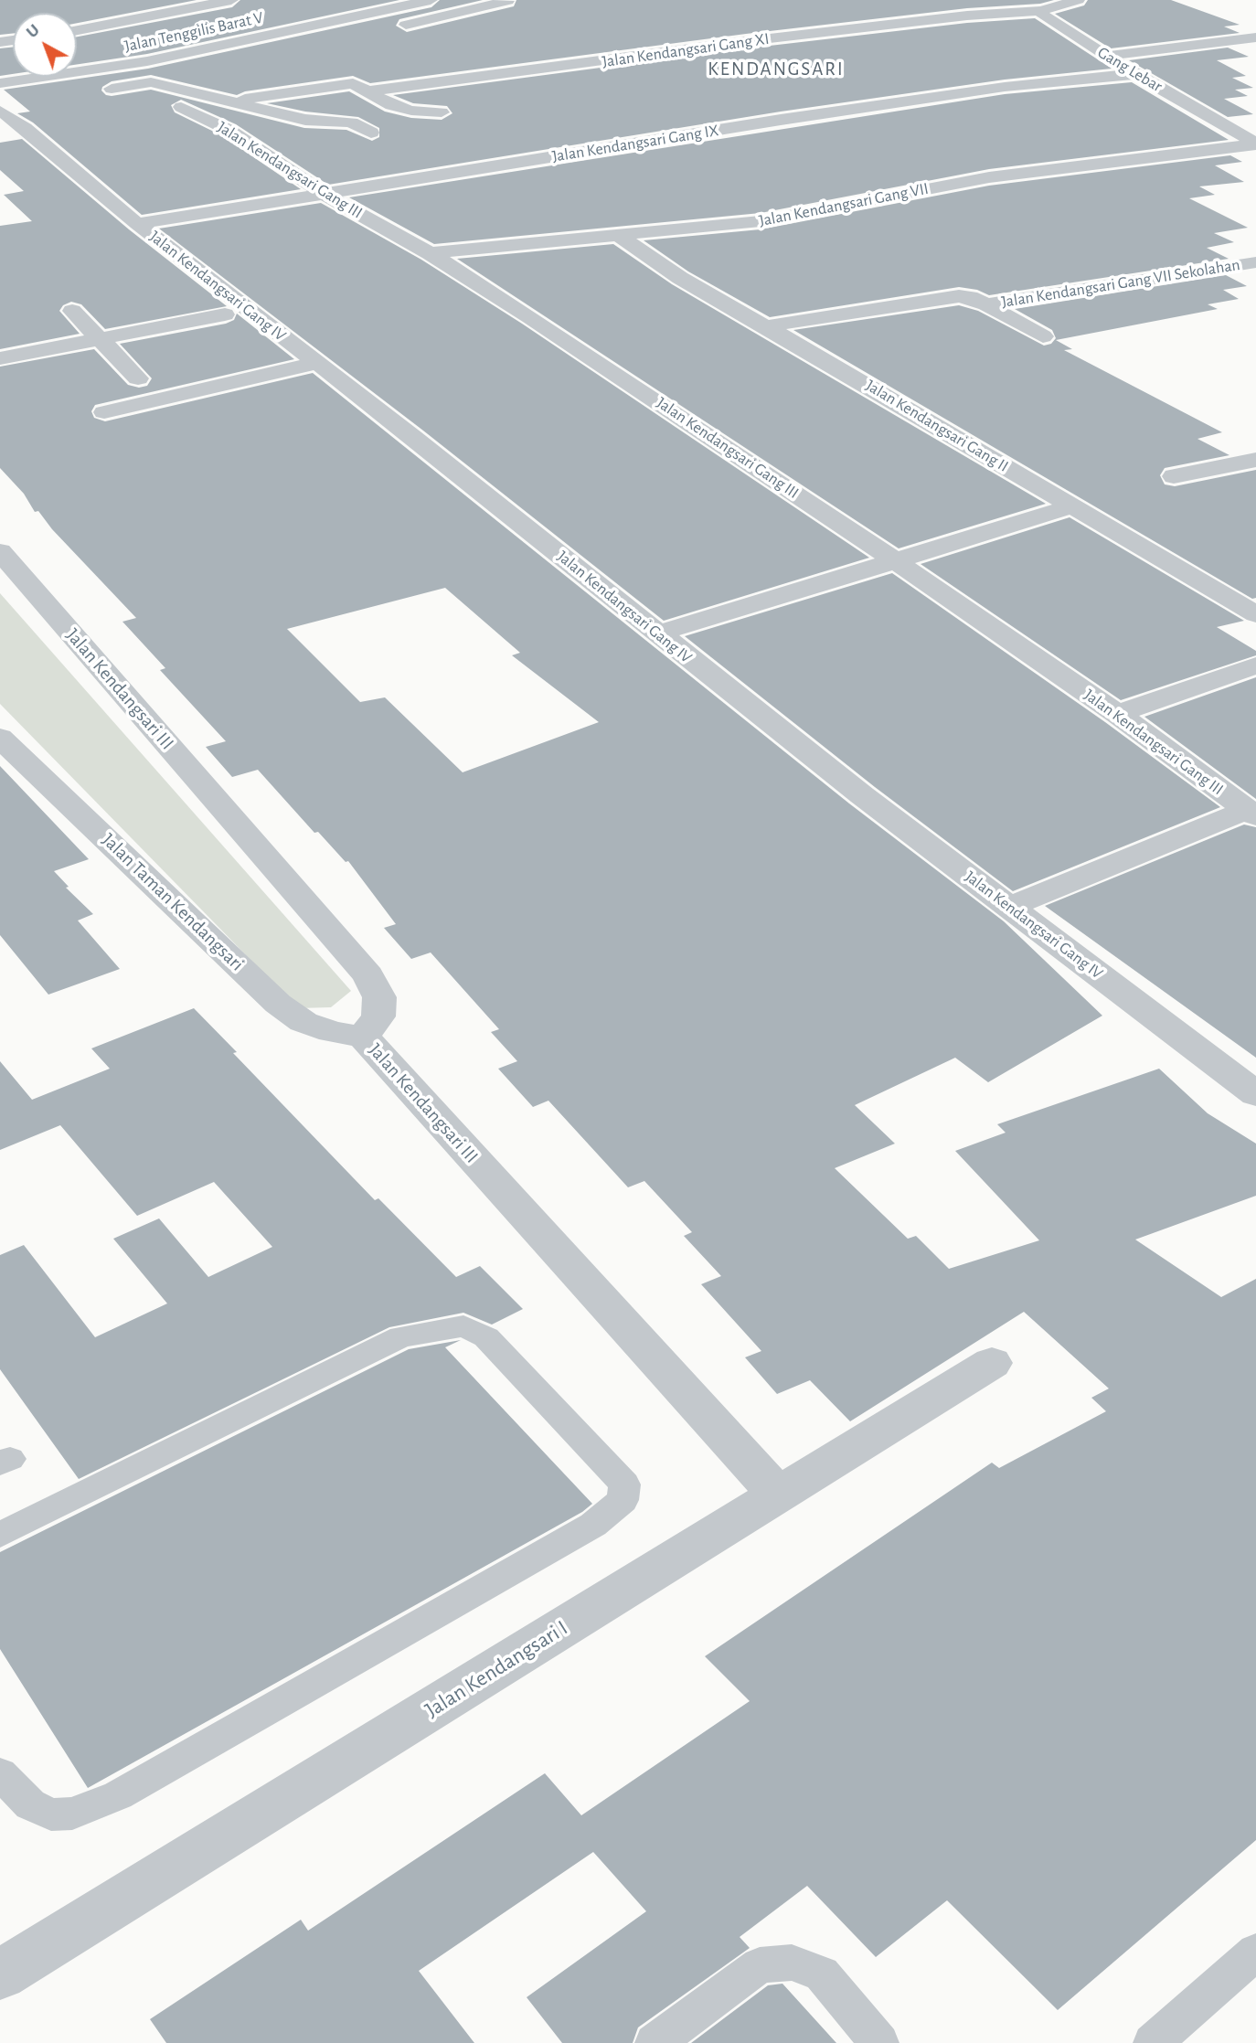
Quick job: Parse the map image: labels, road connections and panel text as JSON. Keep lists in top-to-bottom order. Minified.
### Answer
{"streets":{"street":["Jalan Tenggilis Barat V","Jalan Kendangsari Gang XI","Gang Lebar","Jalan Kendangsari Gang IX","Jalan Kendangsari Gang III","Jalan Kendangsari Gang VII","Jalan Kendangsari Gang VII Sekolahan","Jalan Kendangsari Gang IV","Jalan Kendangsari Gang II","Jalan Kendangsari III","Jalan Taman Kendangsari","Jalan Kendangsari I"]},"crossings":[["Jalan Kendangsari Gang XI","Gang Lebar"],["Gang Lebar","Jalan Kendangsari Gang IX"],["Gang Lebar","Jalan Kendangsari Gang VII"],["Jalan Kendangsari Gang IX","Jalan Kendangsari Gang III"],["Jalan Kendangsari Gang IX","Jalan Kendangsari Gang IV"],["Jalan Kendangsari Gang III","Jalan Kendangsari Gang VII"],["Jalan Kendangsari Gang VII","Jalan Kendangsari Gang II"],["Jalan Kendangsari Gang VII Sekolahan","Jalan Kendangsari Gang II"],["Jalan Kendangsari III","Jalan Taman Kendangsari"],["Jalan Kendangsari III","Jalan Kendangsari I"]],"districts":["KENDANGSARI"],"north":"top left"}
